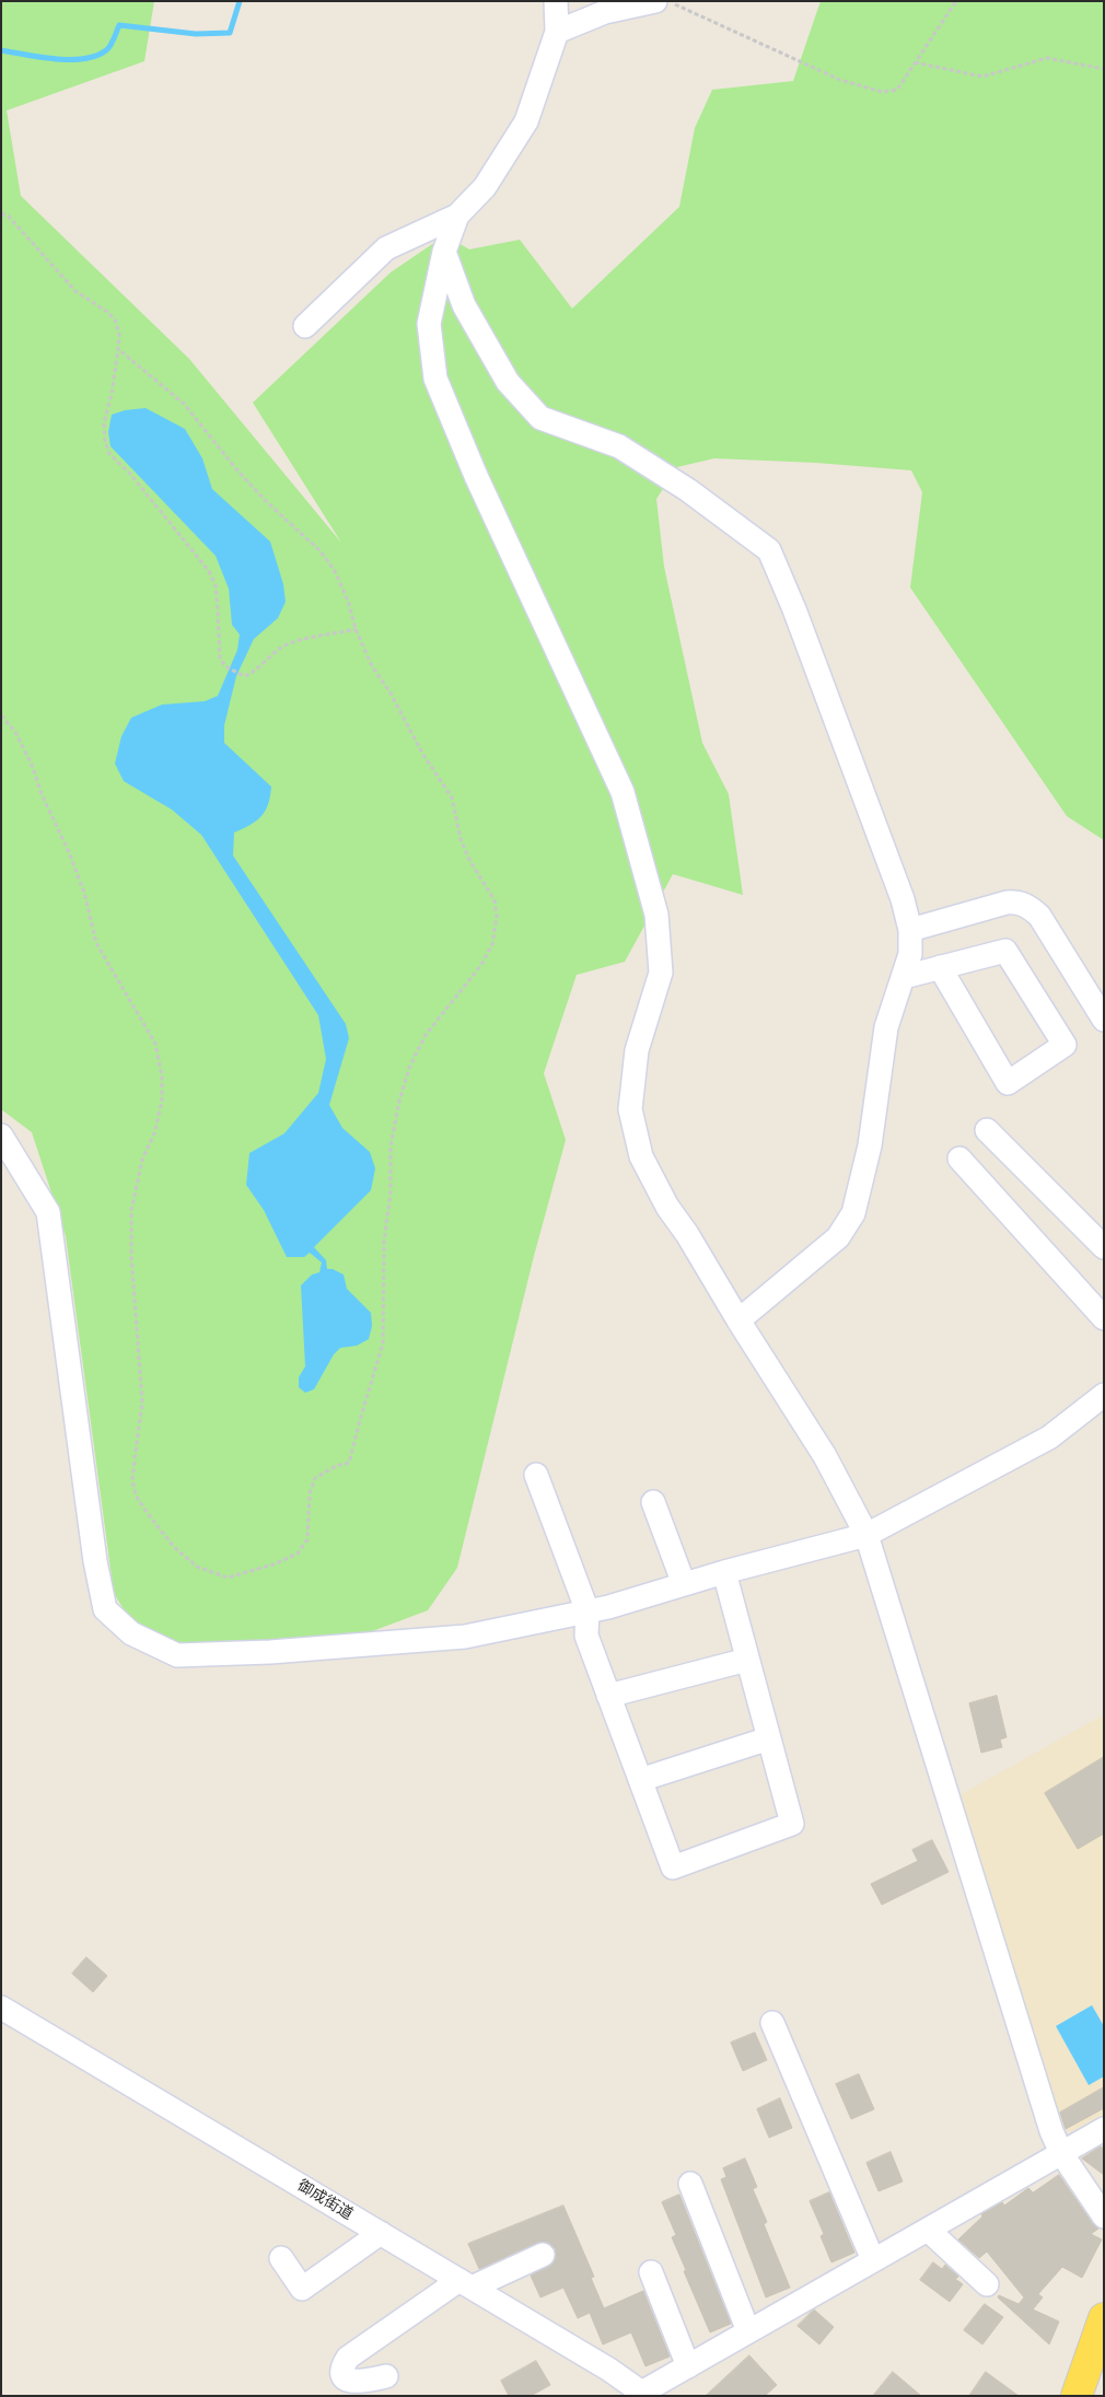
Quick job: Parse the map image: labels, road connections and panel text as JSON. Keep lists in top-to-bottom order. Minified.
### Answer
{"streets":{"street":["御成街道"]}}
